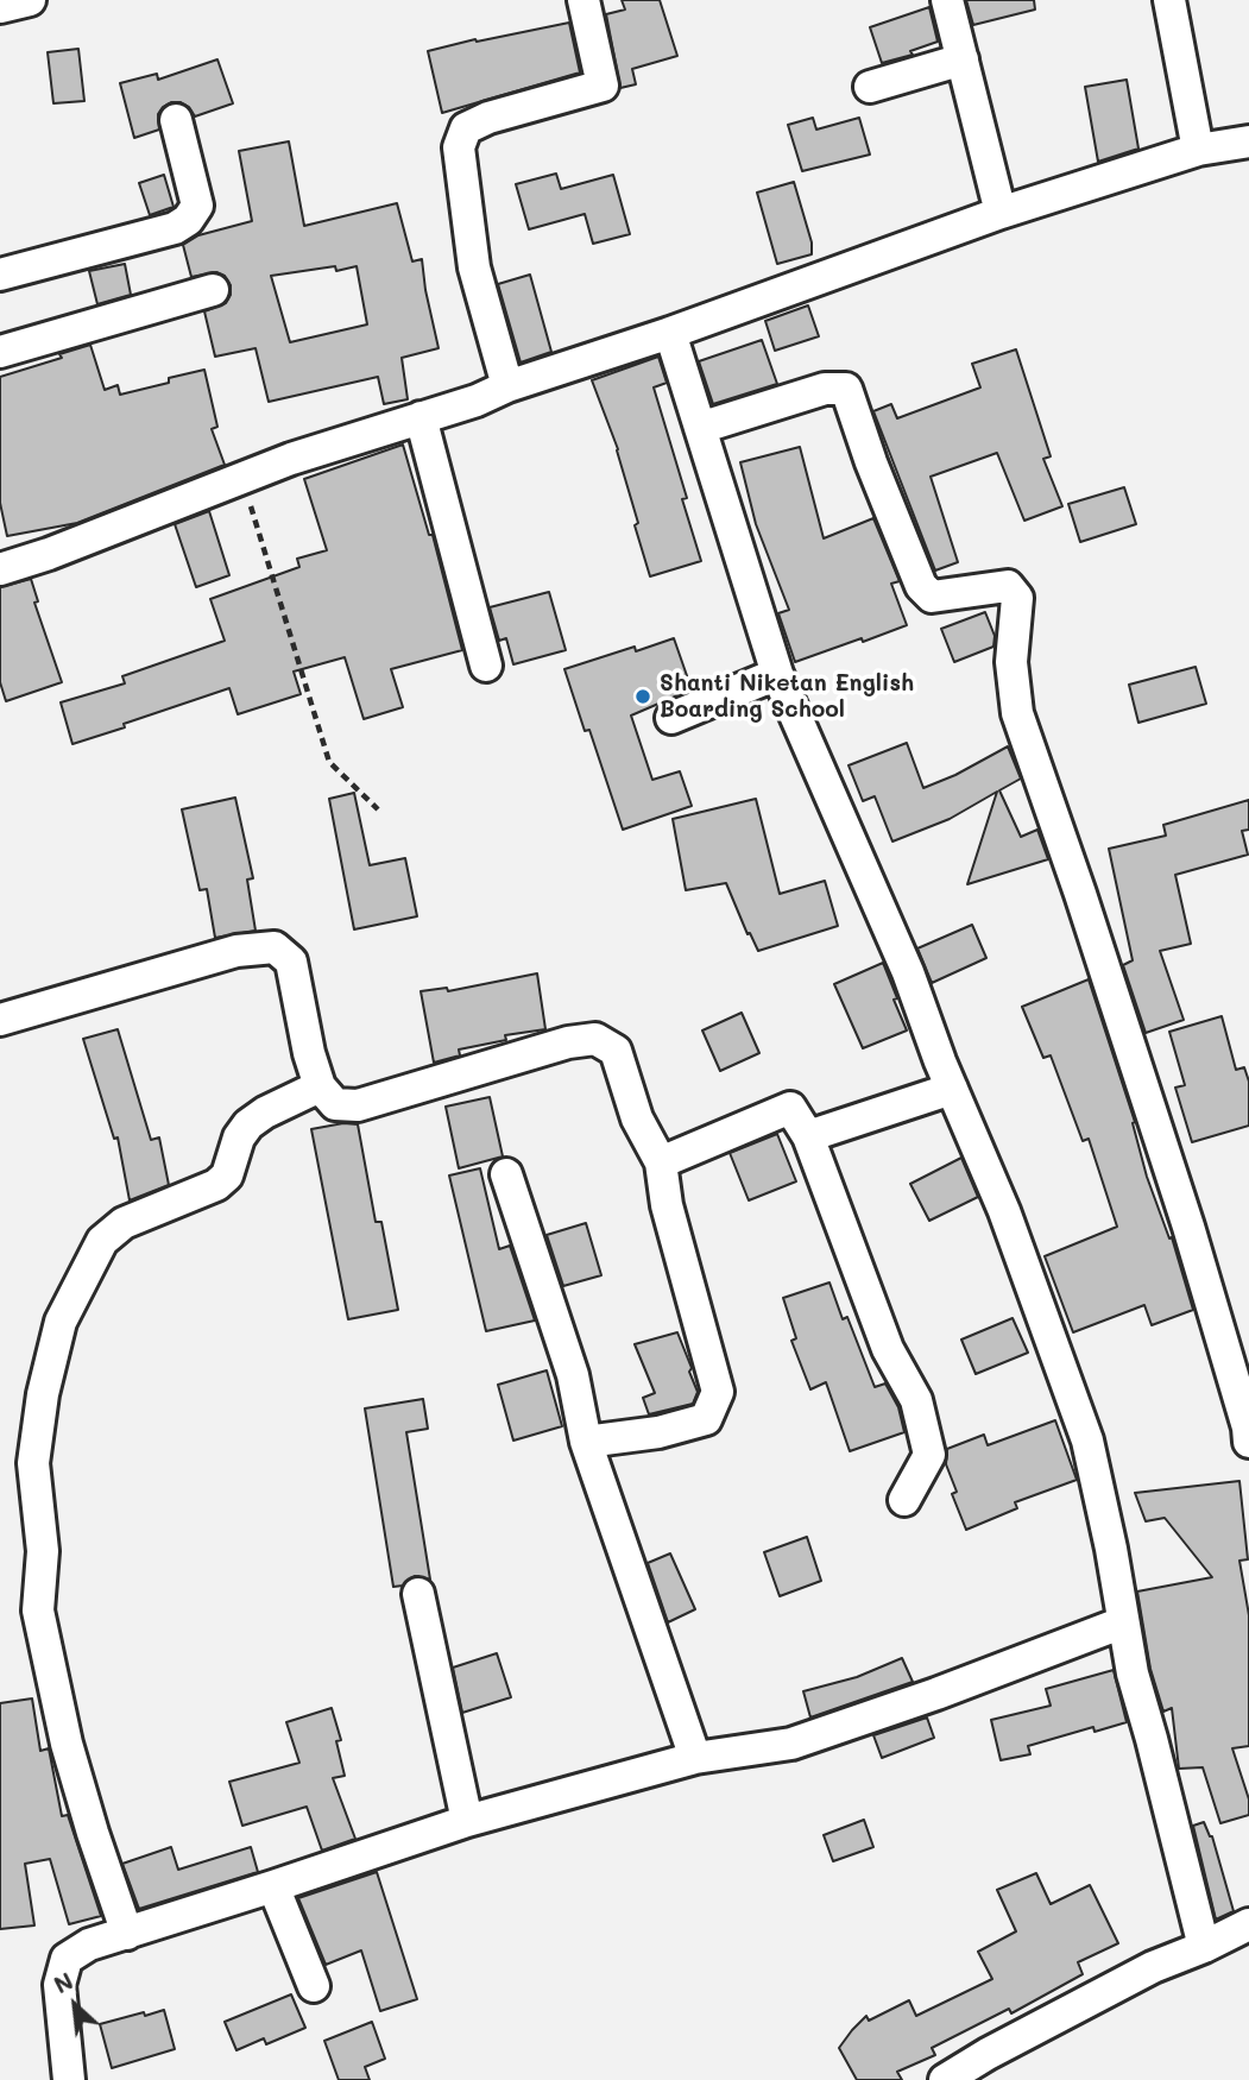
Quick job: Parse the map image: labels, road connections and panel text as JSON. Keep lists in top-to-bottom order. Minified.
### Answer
{"places":["Shanti Niketan English Boarding School"],"north":"top left"}
